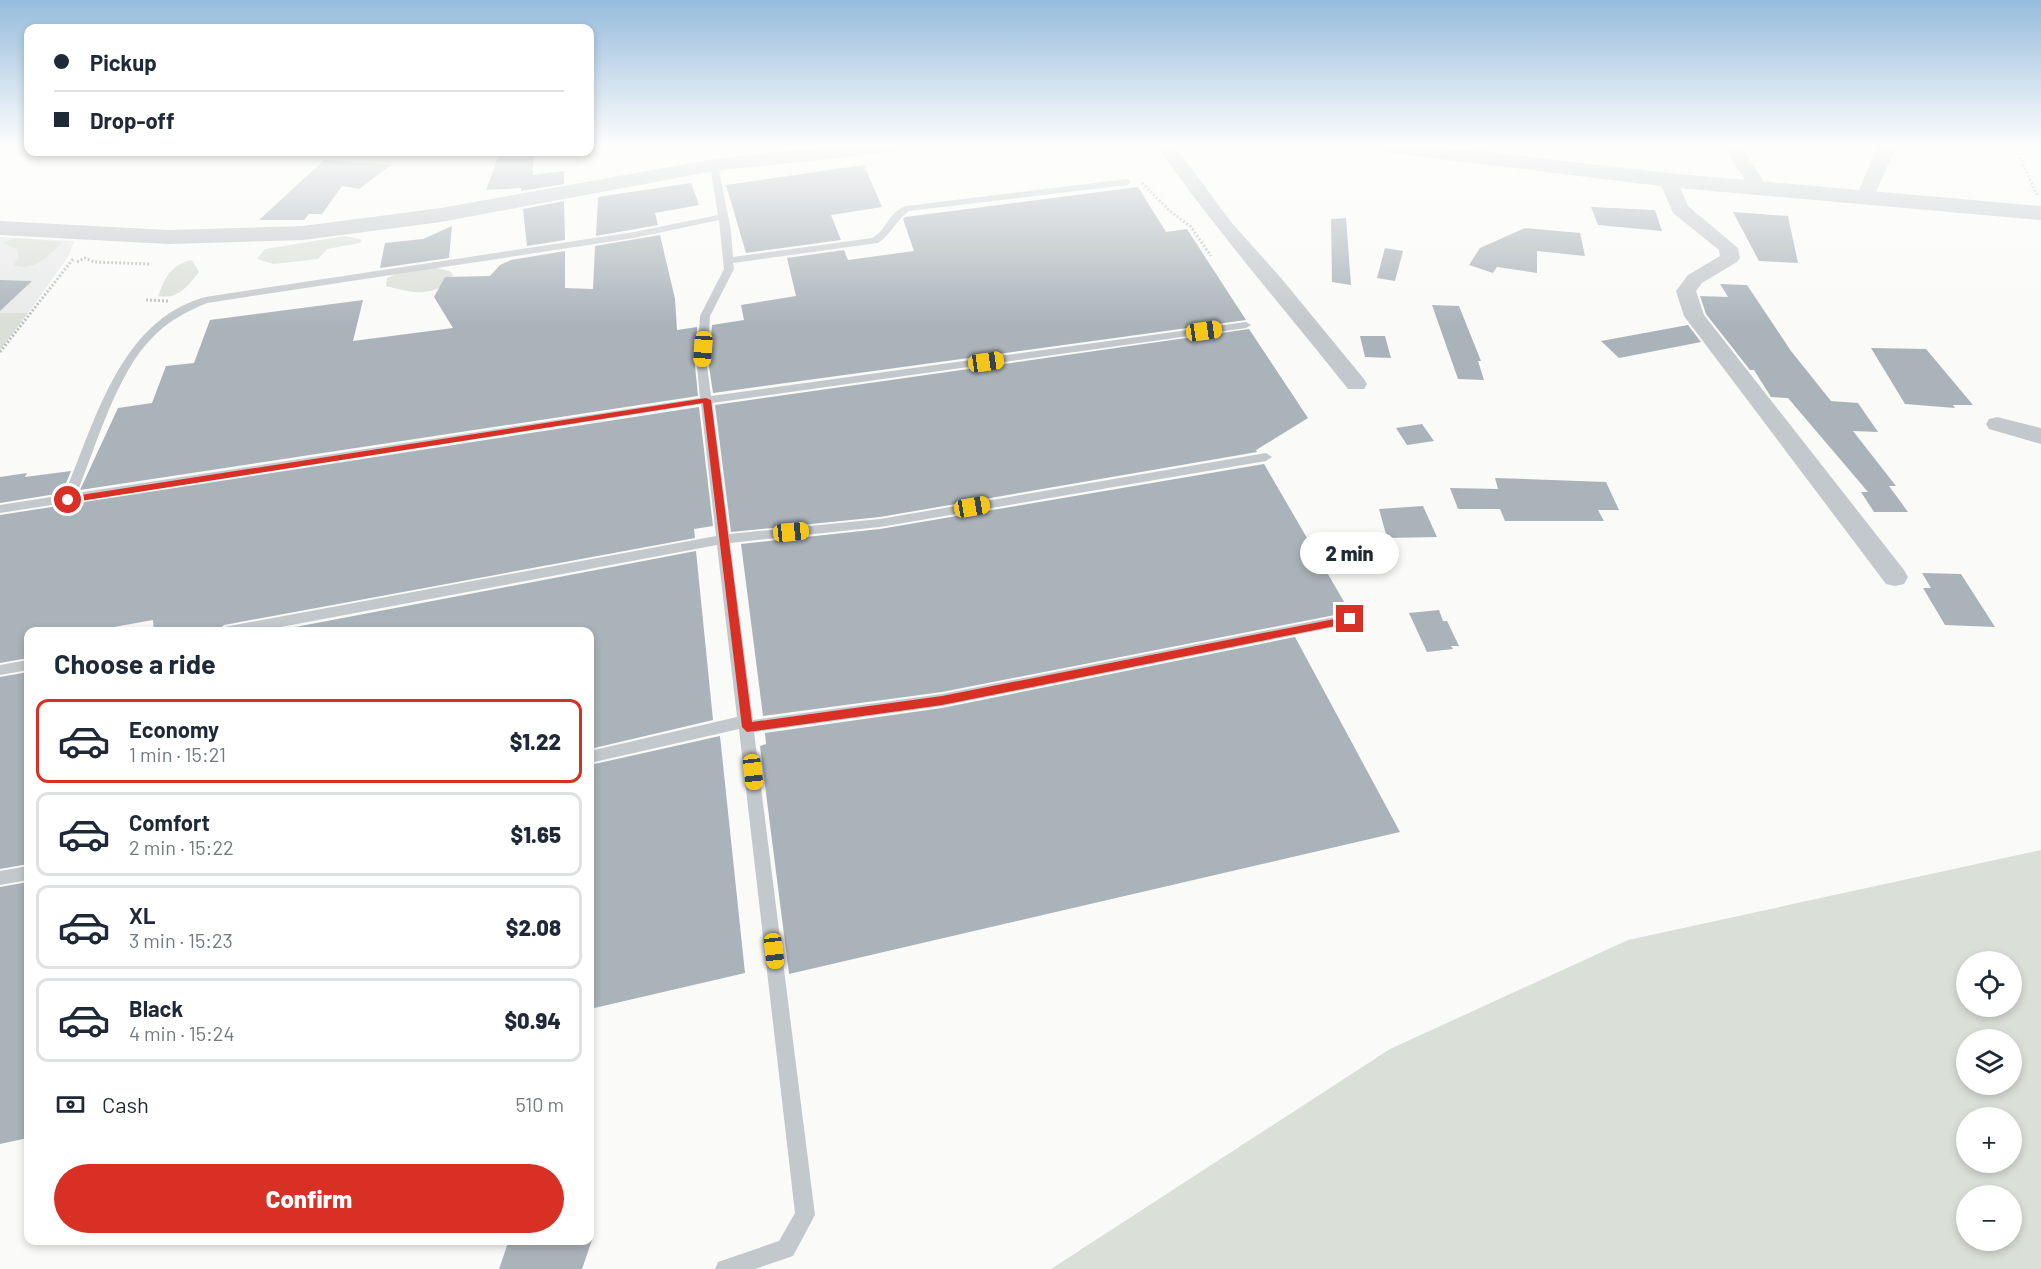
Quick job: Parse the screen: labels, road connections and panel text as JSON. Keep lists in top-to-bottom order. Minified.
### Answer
{"page":{"banner":["Pickup","Drop-off"],"bubble":"2 min","heading":"Choose a ride","list":[{"name":"Economy","note":"1 min · 15:21","value":"$1.22"},{"name":"Comfort","note":"2 min · 15:22","value":"$1.65"},{"name":"XL","note":"3 min · 15:23","value":"$2.08"},{"name":"Black","note":"4 min · 15:24","value":"$0.94"}],"map_buttons":["+","−"],"pay":["Cash","510 m"],"buttons":"Confirm"}}
